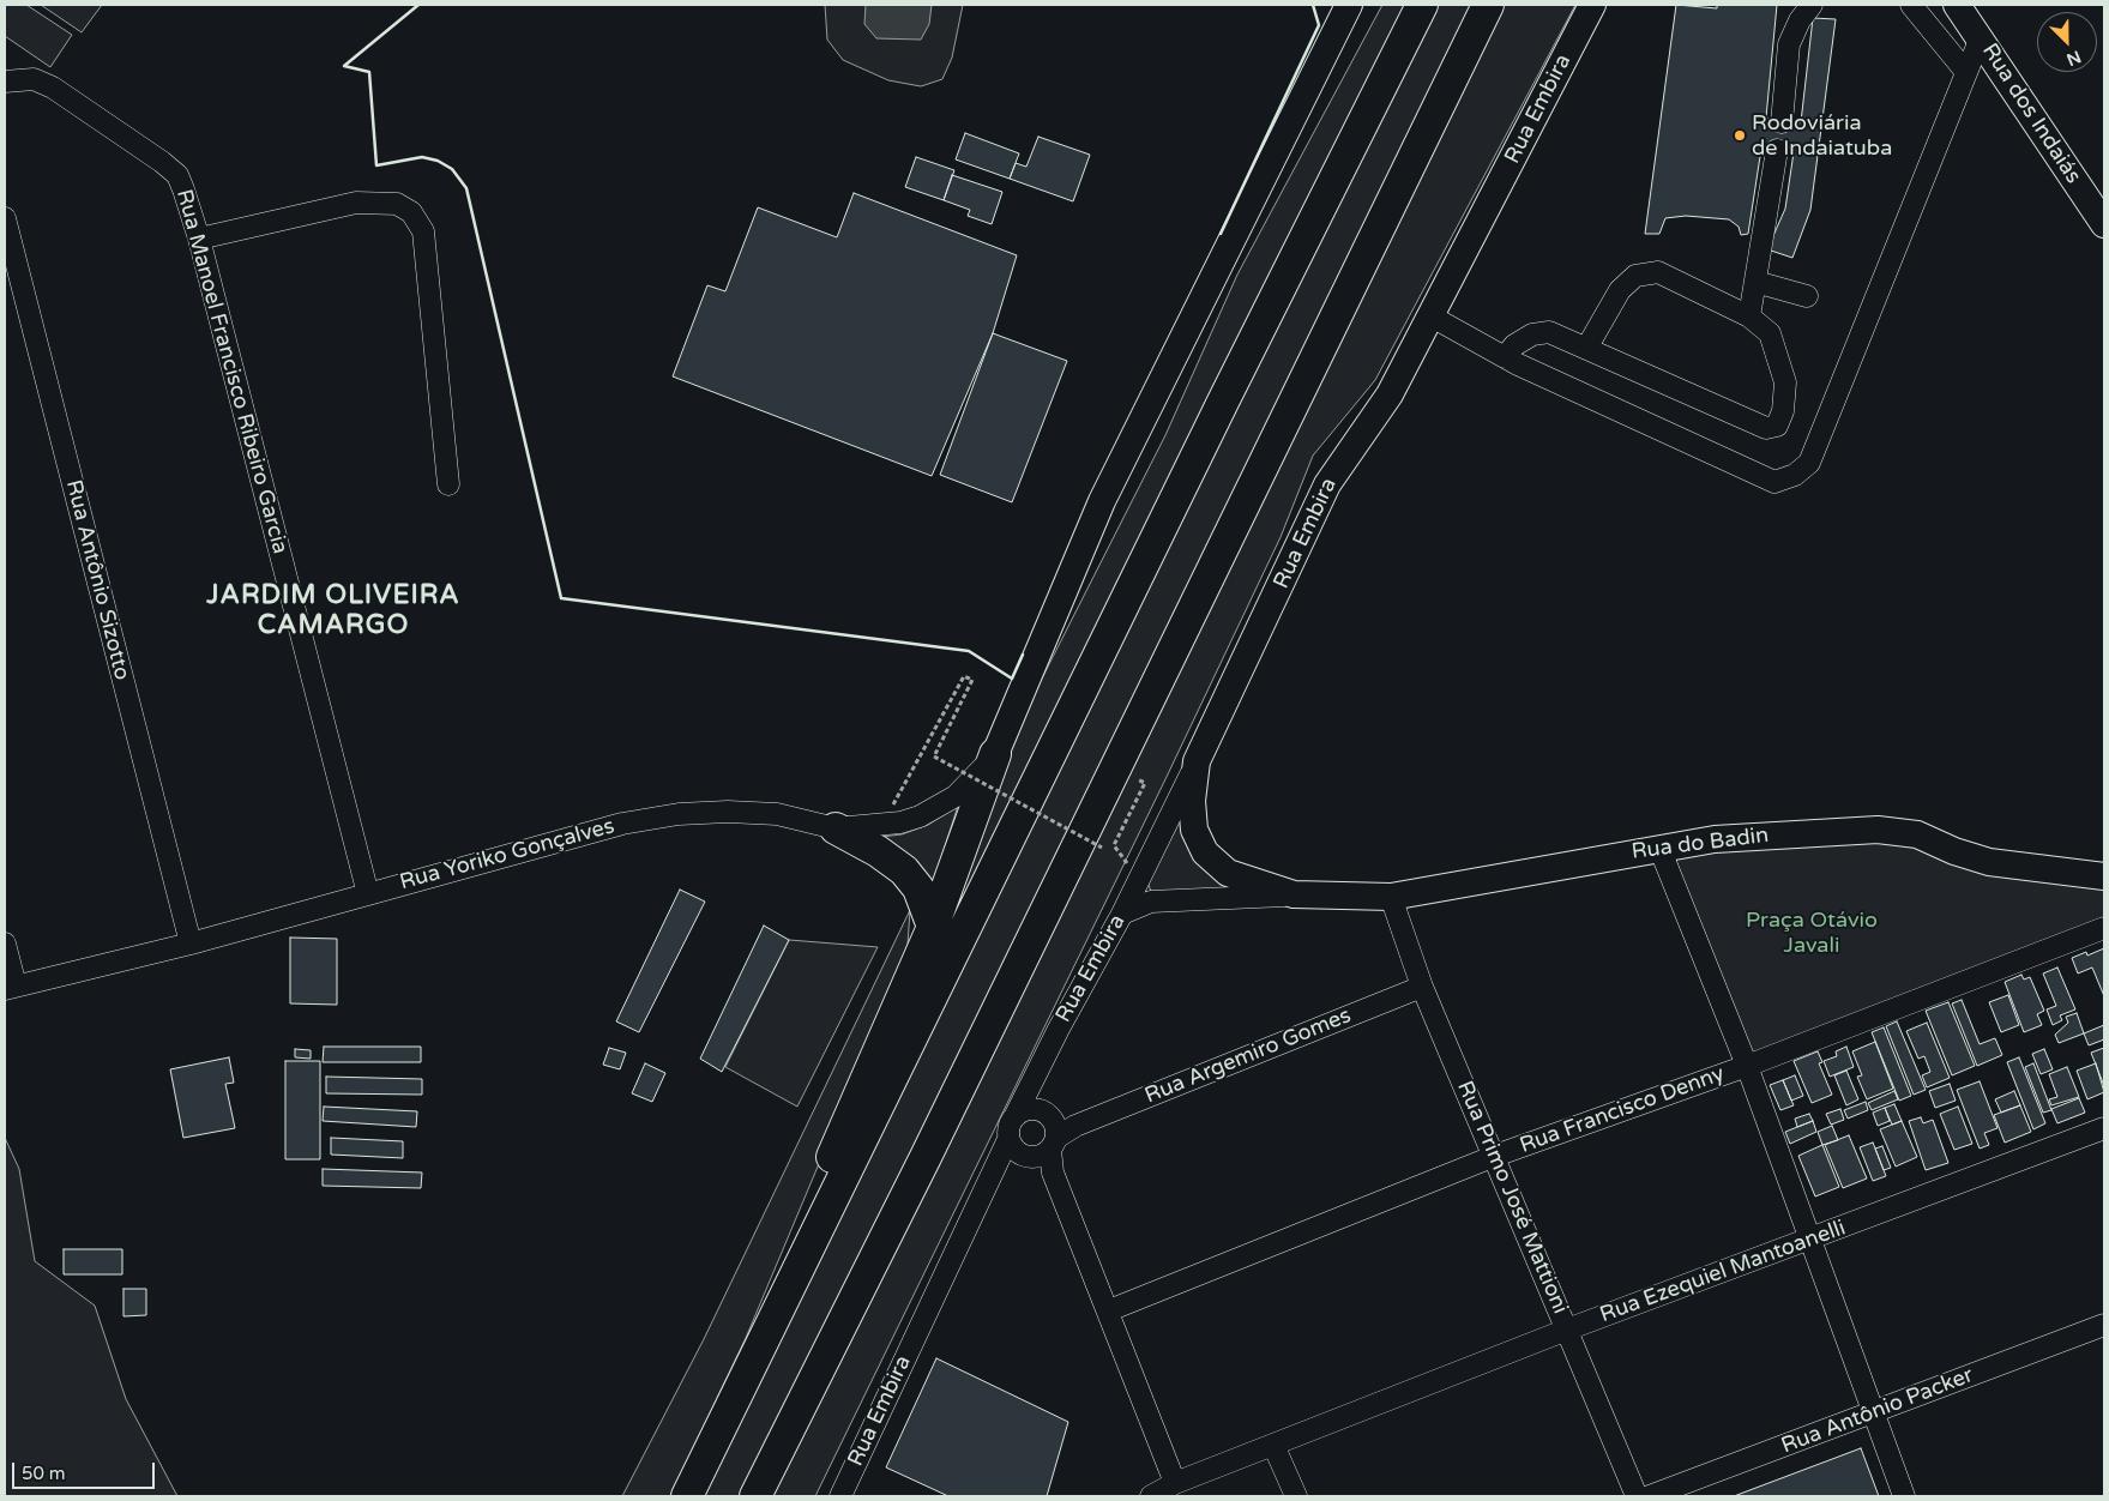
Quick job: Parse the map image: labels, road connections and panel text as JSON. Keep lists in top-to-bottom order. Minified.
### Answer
{"streets":{"main road":["Rua Embira","Rua dos Indaiás","Rua do Badin"],"street":["Rua Manoel Francisco Ribeiro Garcia","Rua Antônio Sizotto","Rua Yoriko Gonçalves","Rua Argemiro Gomes","Rua Francisco Denny","Rua Primo José Mattioni","Rua Ezequiel Mantoanelli","Rua Antônio Packer"]},"crossings":[["Rua Embira","Rua do Badin"],["Rua Embira","Rua Argemiro Gomes"],["Rua Manoel Francisco Ribeiro Garcia","Rua Yoriko Gonçalves"],["Rua Antônio Sizotto","Rua Yoriko Gonçalves"],["Rua do Badin","Rua Primo José Mattioni"],["Rua Argemiro Gomes","Rua Primo José Mattioni"],["Rua Francisco Denny","Rua Primo José Mattioni"],["Rua Primo José Mattioni","Rua Ezequiel Mantoanelli"]],"districts":["JARDIM OLIVEIRA CAMARGO"],"parks":["Praça Otávio Javali"],"places":["Rodoviária de Indaiatuba"],"scale_bar":"50 m","north":"bottom right"}
